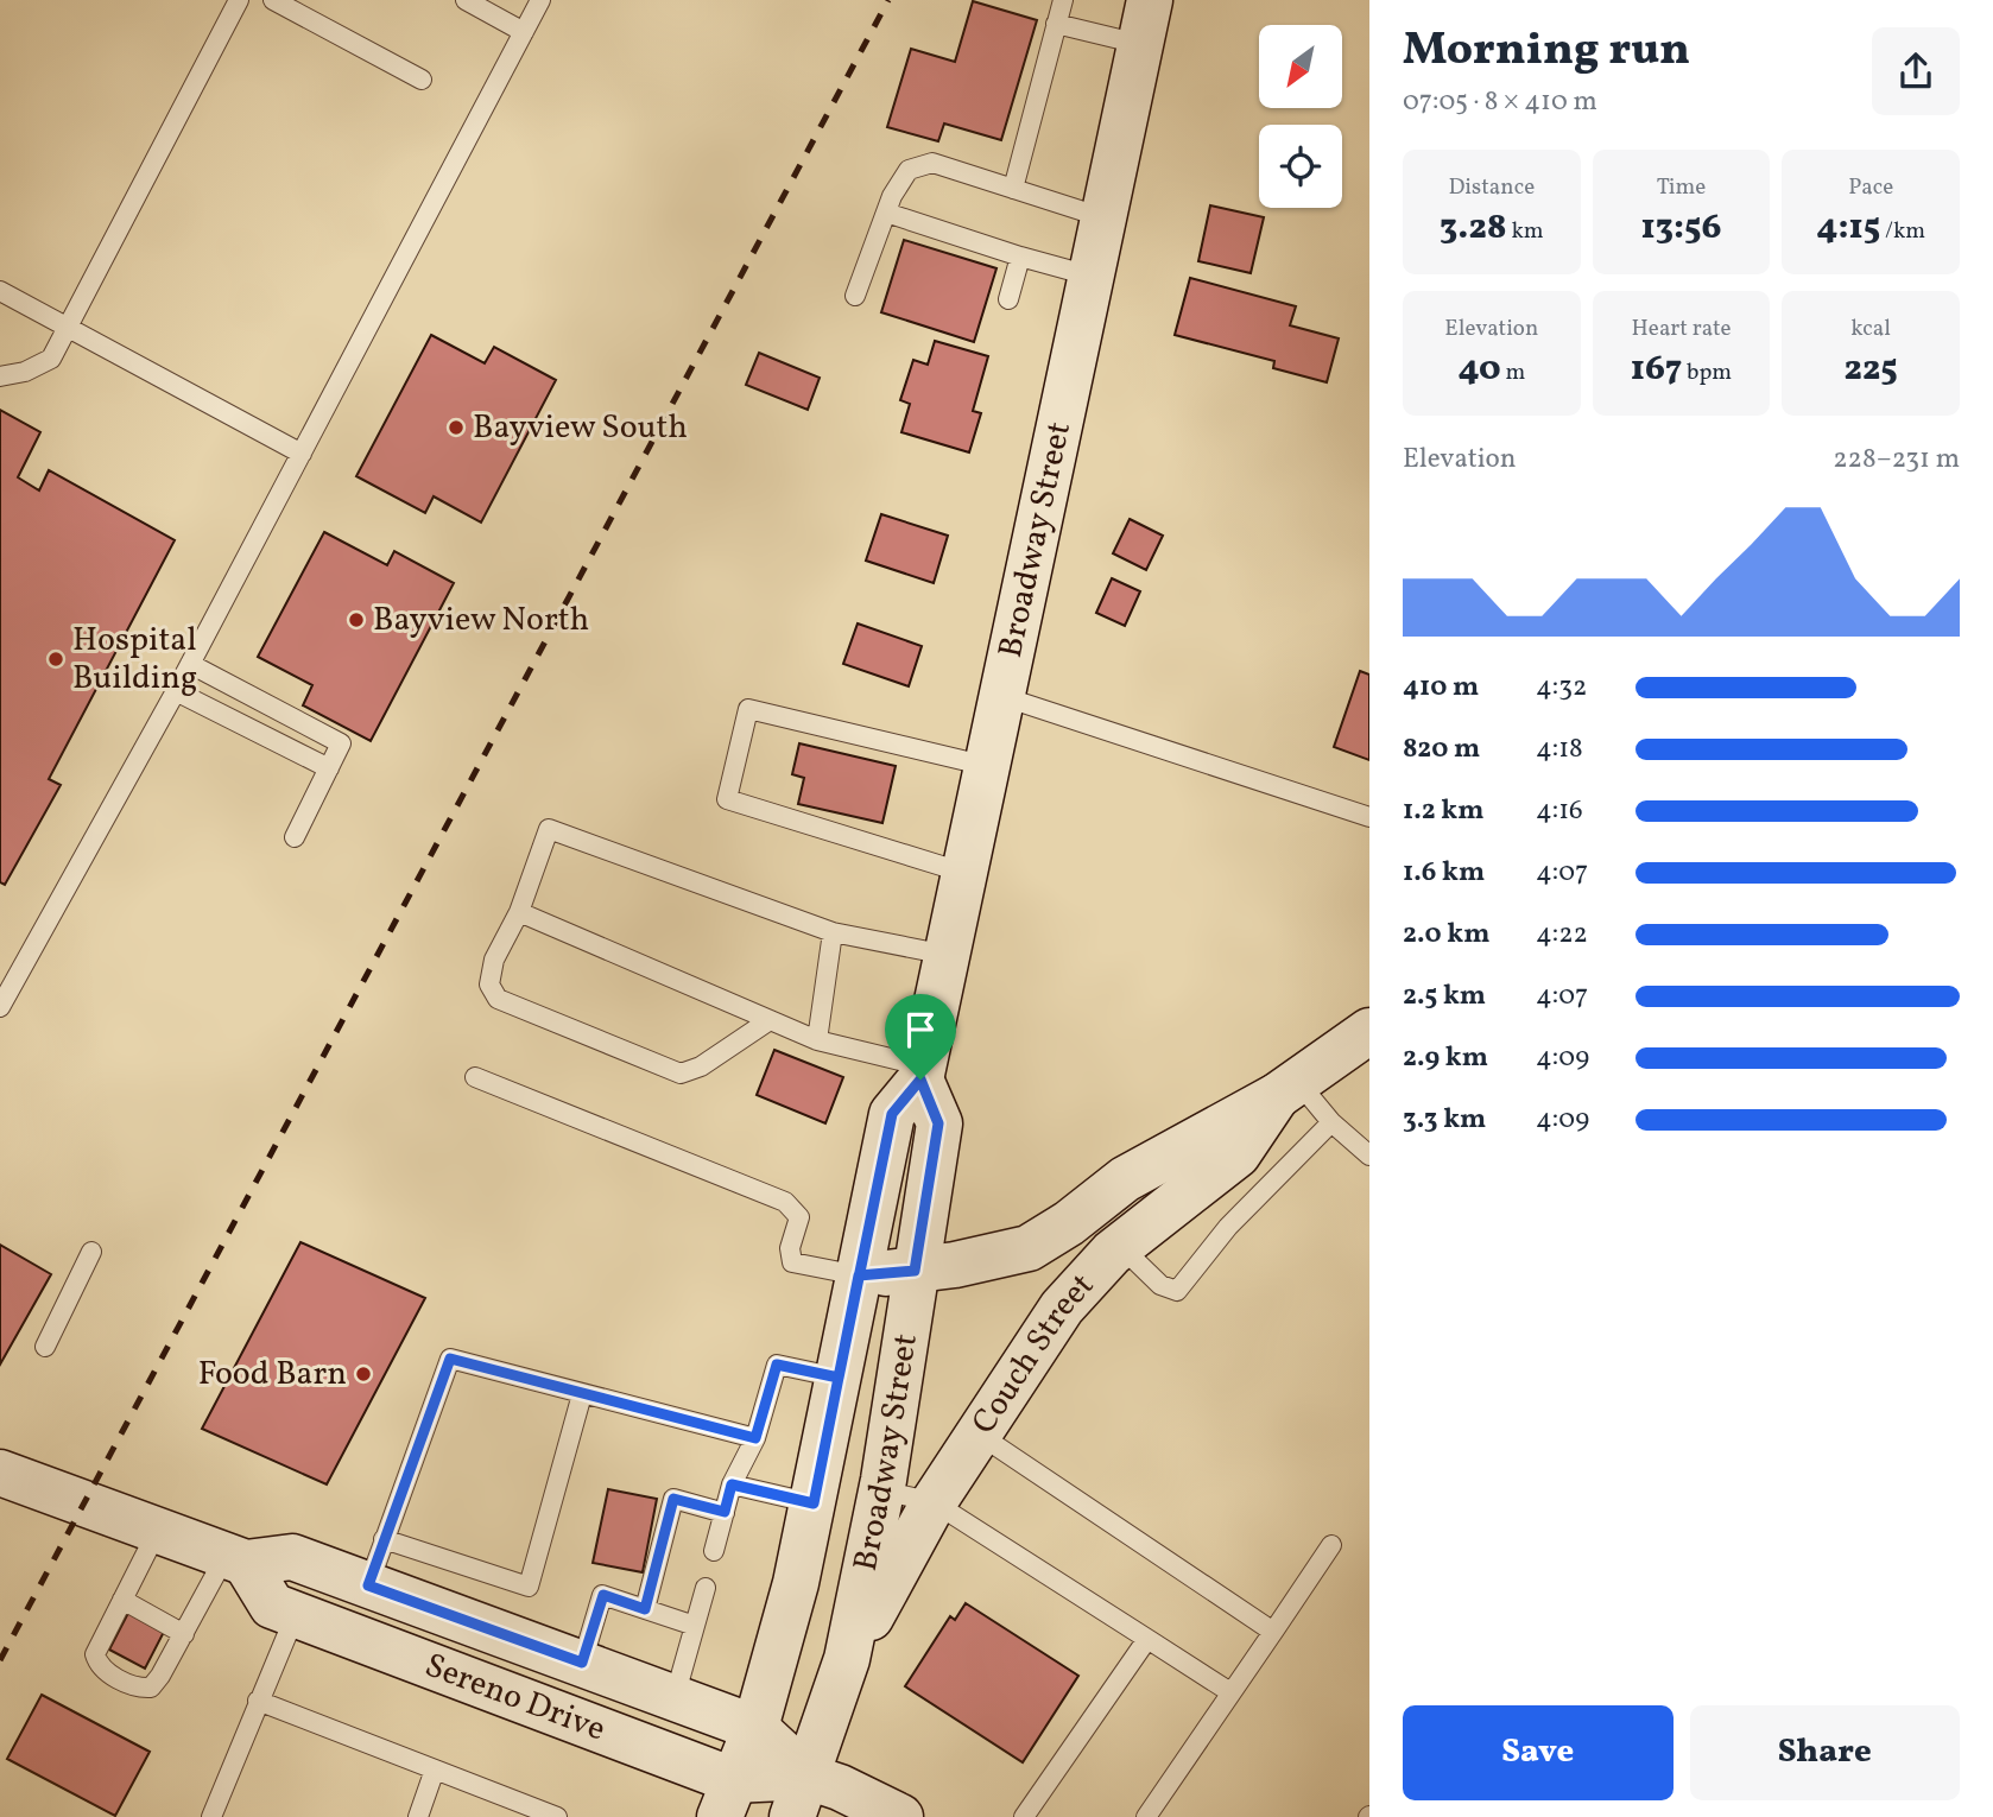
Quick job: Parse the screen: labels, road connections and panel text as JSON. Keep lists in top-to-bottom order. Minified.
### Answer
{"streets":{"street":["Broadway Street","Couch Street","Sereno Drive"]},"crossings":[["Broadway Street","Couch Street"],["Broadway Street","Sereno Drive"]],"places":["Bayview South","Bayview North","Hospital Building","Food Barn"],"north":"bottom left","page":{"heading":["Morning run","07:05 · 8 × 410 m"],"stats":[["Distance","3.28 km"],["Time","13:56"],["Pace","4:15 /km"],["Elevation","40 m"],["Heart rate","167 bpm"],["kcal","225"]],"chart":["Elevation","228–231 m"],"list":[{"name":"410 m","note":"4:32"},{"name":"820 m","note":"4:18"},{"name":"1.2 km","note":"4:16"},{"name":"1.6 km","note":"4:07"},{"name":"2.0 km","note":"4:22"},{"name":"2.5 km","note":"4:07"},{"name":"2.9 km","note":"4:09"},{"name":"3.3 km","note":"4:09"}],"buttons":["Save","Share"]}}
